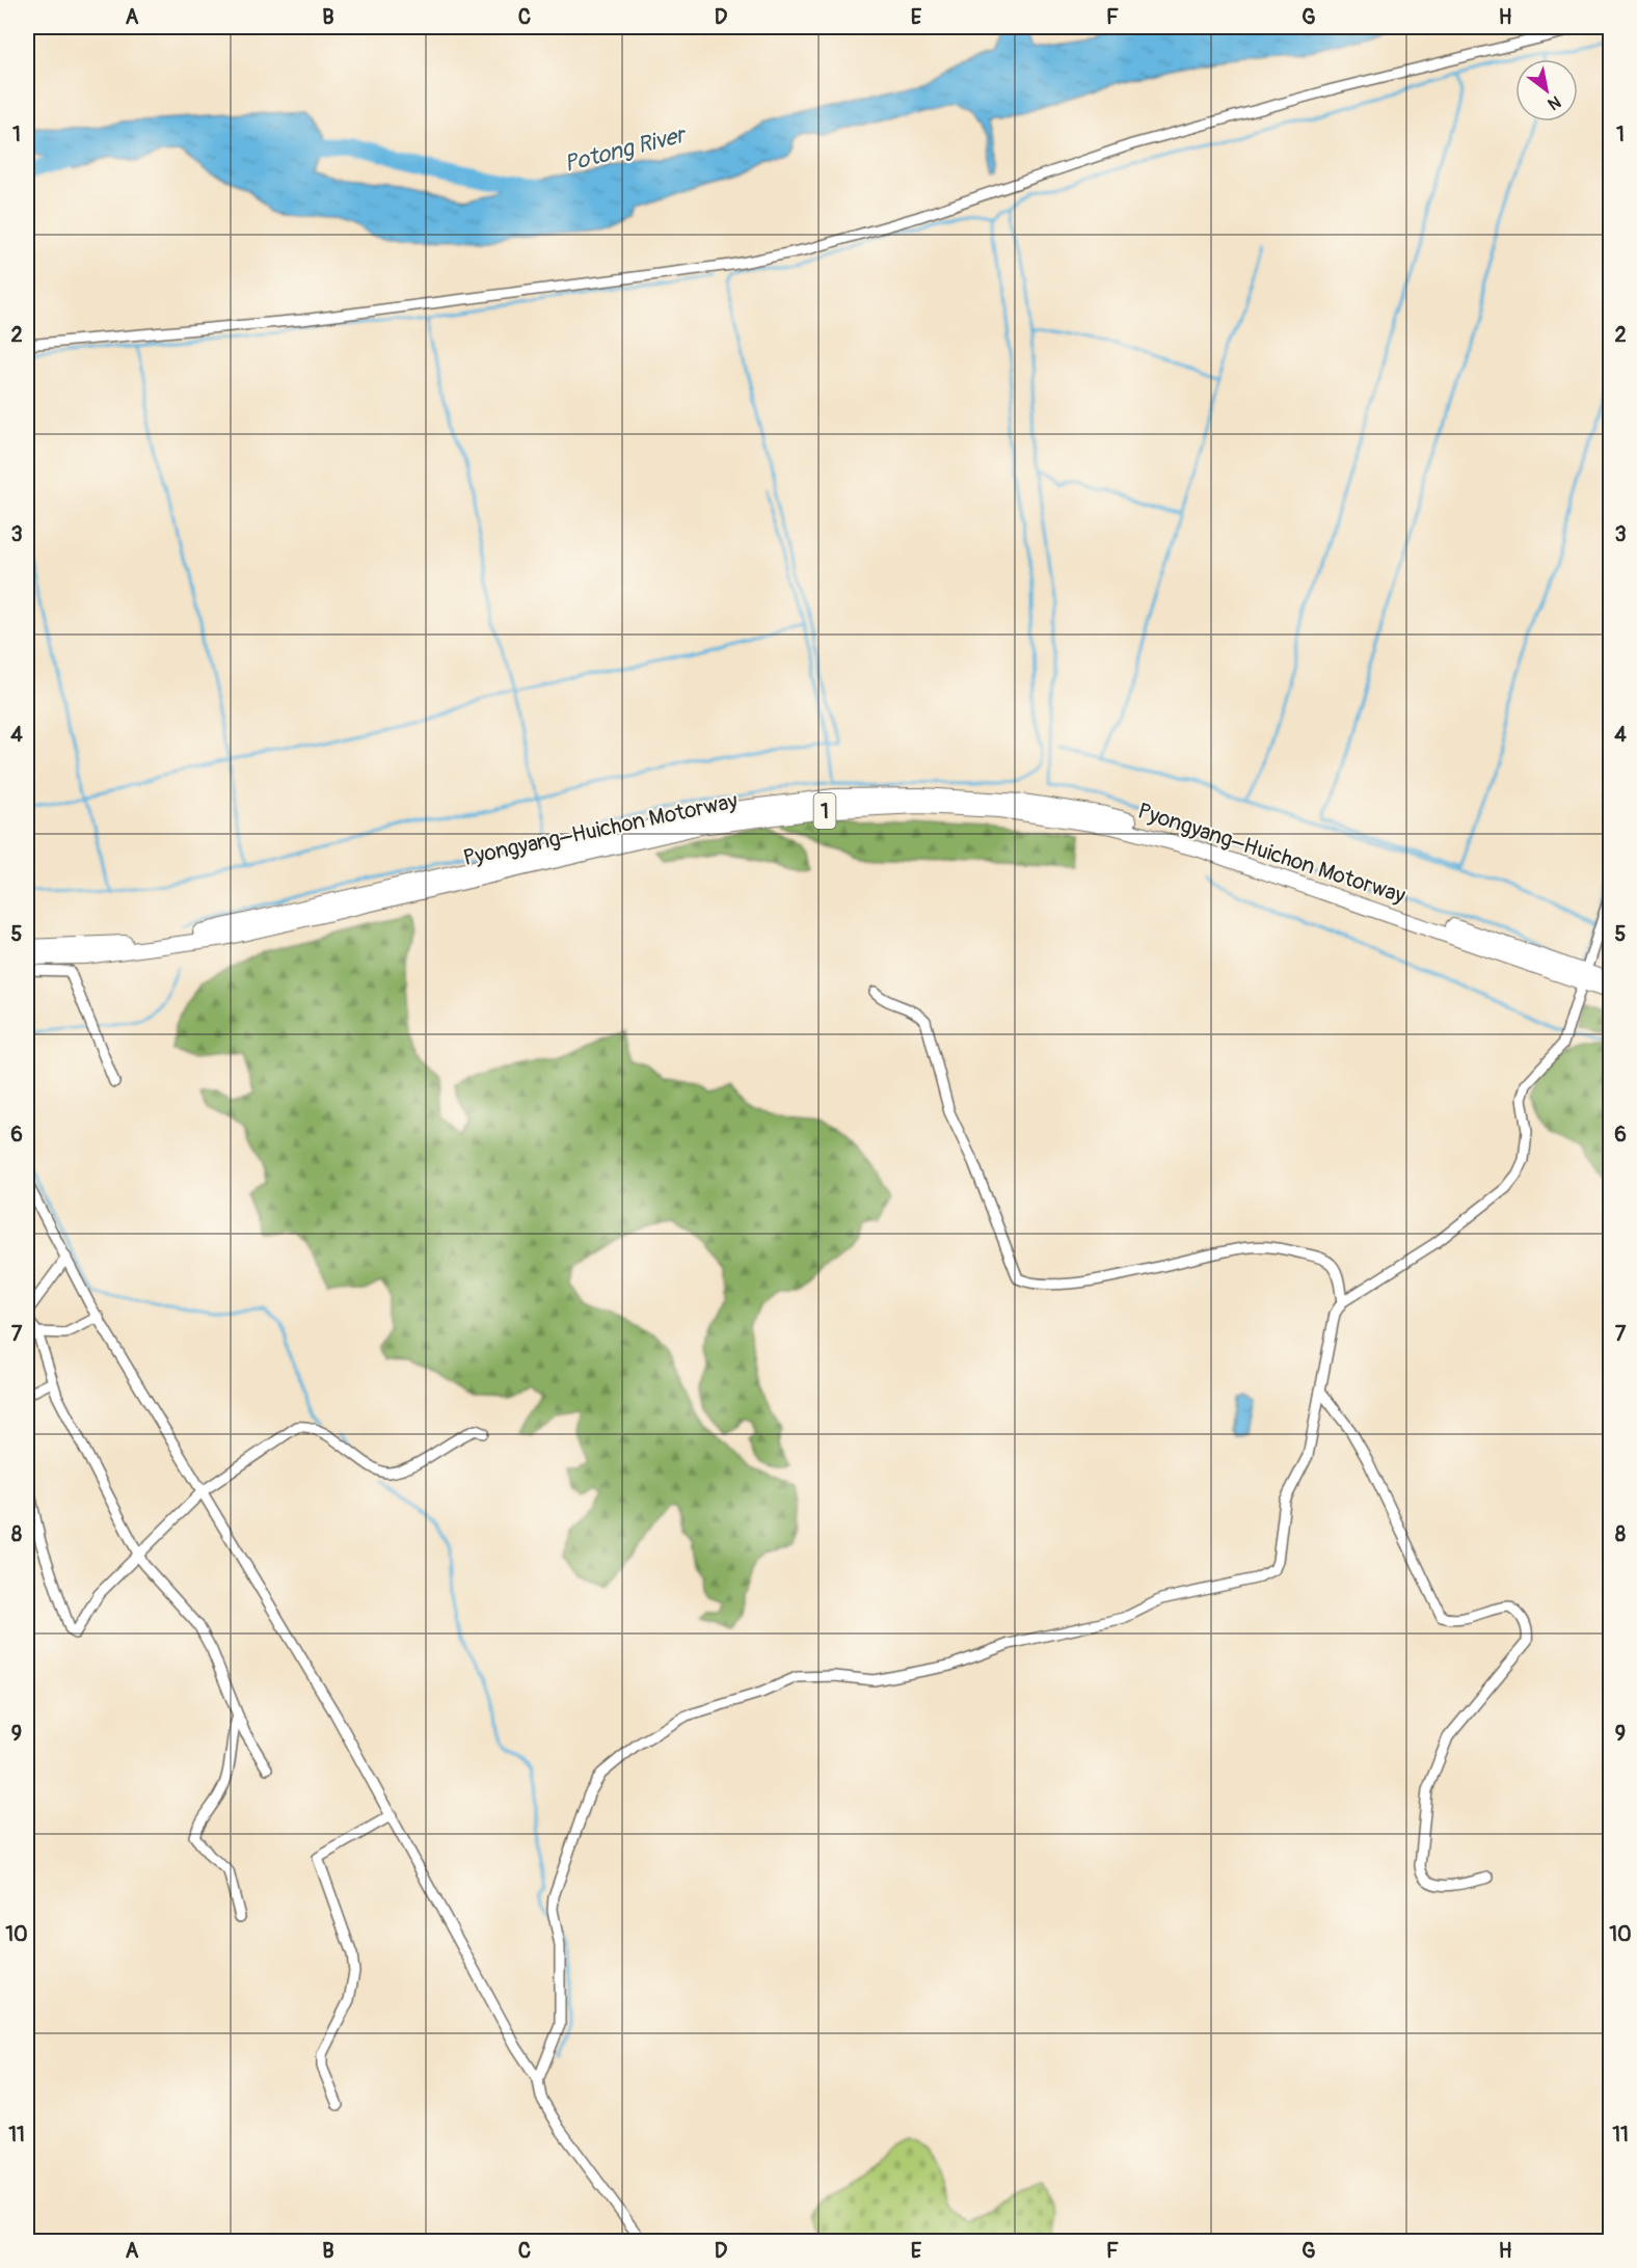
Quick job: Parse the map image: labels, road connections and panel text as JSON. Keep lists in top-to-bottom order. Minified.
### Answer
{"streets":{"highway":["1","Pyongyang–Huichon Motorway"]},"water":["Potong River"],"north":"bottom right","grid":{"columns":["A","B","C","D","E","F","G","H"],"rows":["1","2","3","4","5","6","7","8","9","10","11"]}}
